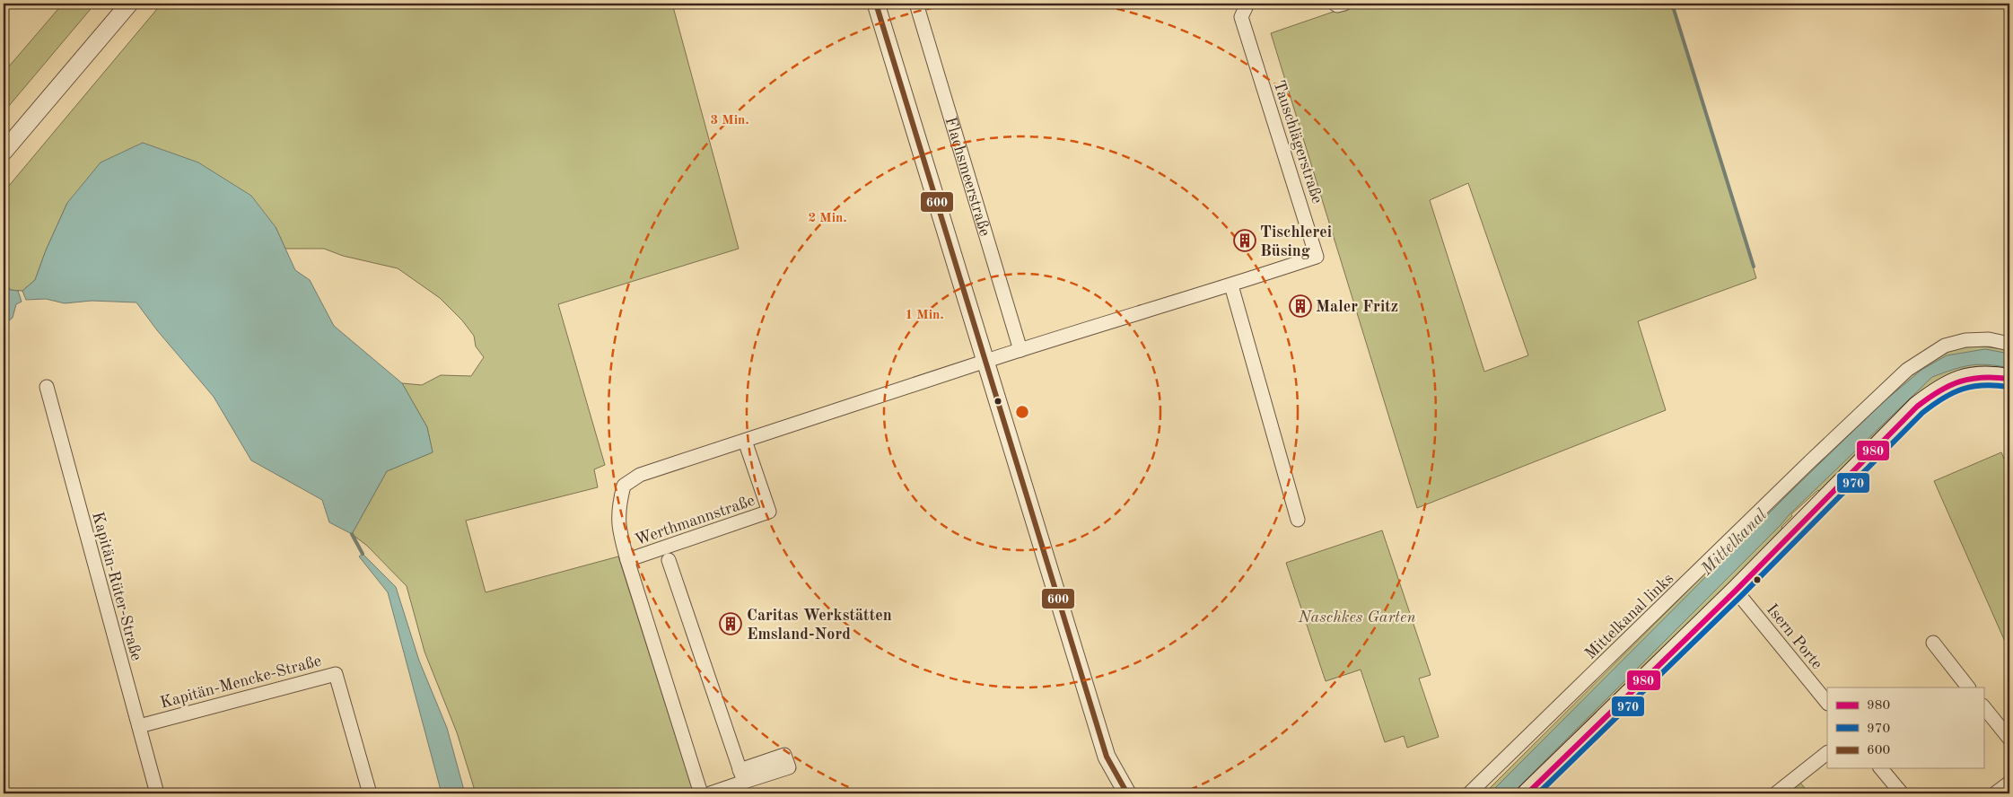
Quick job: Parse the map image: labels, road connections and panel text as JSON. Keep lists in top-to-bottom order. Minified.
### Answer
{"streets":{"street":["Tauschlägerstraße","Flachsmeerstraße","Werthmannstraße","Kapitän-Rüter-Straße","Mittelkanal links","Isern Porte","Kapitän-Mencke-Straße"]},"crossings":[["Tauschlägerstraße","Flachsmeerstraße"],["Tauschlägerstraße","Werthmannstraße"],["Kapitän-Rüter-Straße","Kapitän-Mencke-Straße"]],"water":["Mittelkanal"],"parks":["Naschkes Garten"],"places":{"building":["Tischlerei Büsing","Maler Fritz","Caritas Werkstätten Emsland-Nord"]},"lines":["transit line 600","transit line 980","transit line 970"],"legend":["980","970","600"],"rings":["3 Min.","2 Min.","1 Min."]}
